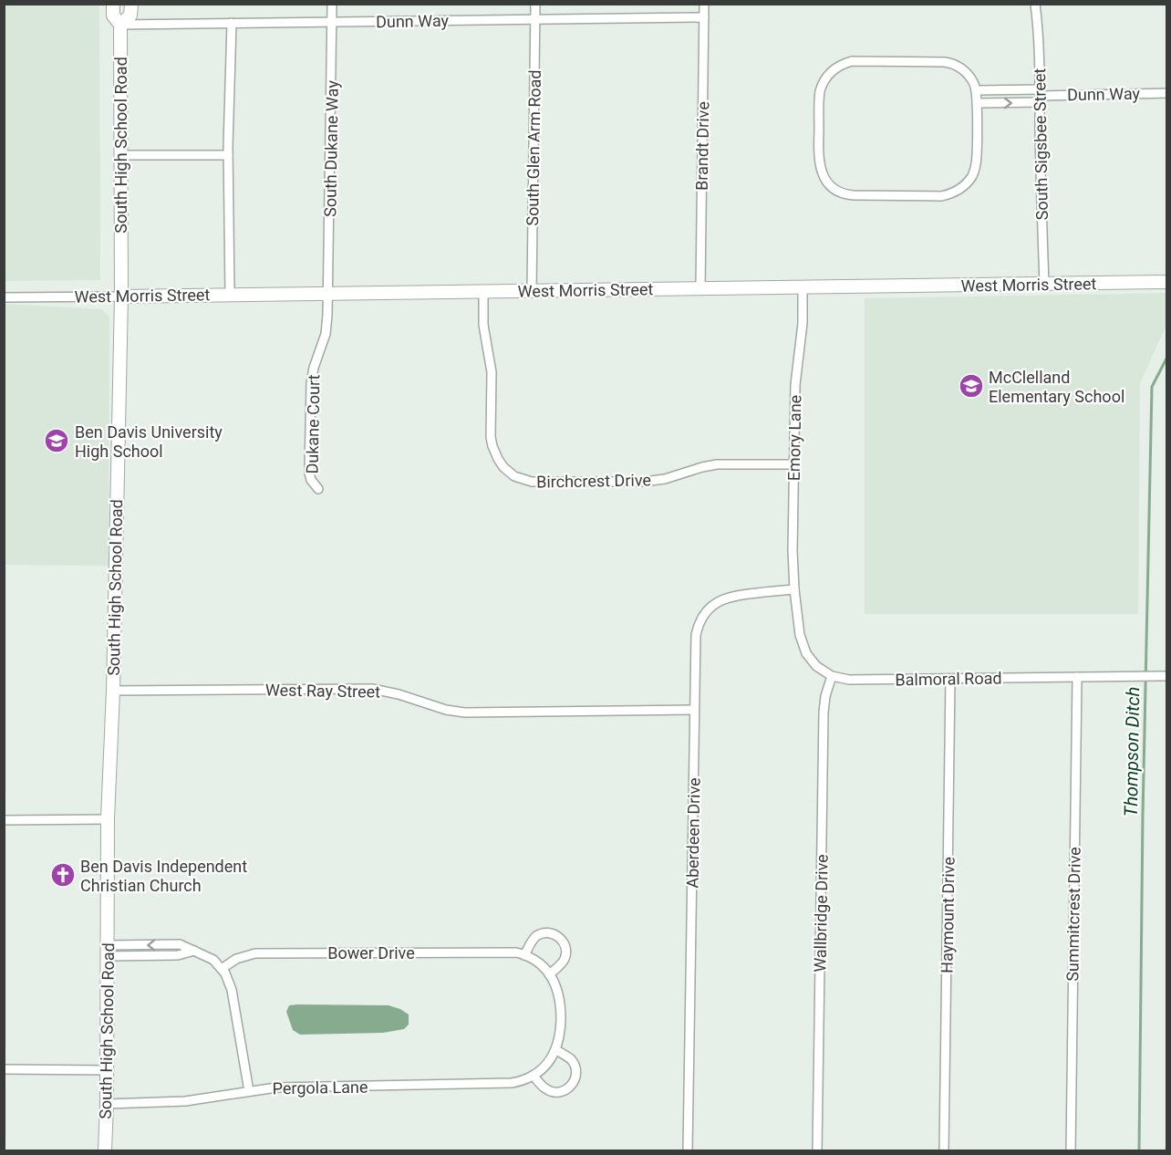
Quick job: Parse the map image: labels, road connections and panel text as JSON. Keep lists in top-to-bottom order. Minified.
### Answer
{"streets":{"street":["Dunn Way","South Sigsbee Street","South High School Road","Brandt Drive","South Glen Arm Road","South Dukane Way","West Morris Street","Dukane Court","Emory Lane","Birchcrest Drive","Balmoral Road","West Ray Street","Aberdeen Drive","Wallbridge Drive","Summitcrest Drive","Haymount Drive","Bower Drive","Pergola Lane"]},"crossings":[["Dunn Way","South Sigsbee Street"],["Dunn Way","South High School Road"],["Dunn Way","Brandt Drive"],["Dunn Way","South Glen Arm Road"],["Dunn Way","South Dukane Way"],["South Sigsbee Street","West Morris Street"],["South High School Road","West Morris Street"],["South High School Road","West Ray Street"],["South High School Road","Pergola Lane"],["Brandt Drive","West Morris Street"],["South Glen Arm Road","West Morris Street"],["South Dukane Way","West Morris Street"],["South Dukane Way","Dukane Court"],["West Morris Street","Dukane Court"],["West Morris Street","Emory Lane"],["West Morris Street","Birchcrest Drive"],["Emory Lane","Birchcrest Drive"],["Emory Lane","Aberdeen Drive"],["Balmoral Road","Wallbridge Drive"],["Balmoral Road","Summitcrest Drive"],["Balmoral Road","Haymount Drive"],["West Ray Street","Aberdeen Drive"],["Bower Drive","Pergola Lane"]],"water":["Thompson Ditch"],"places":{"school or university":["McClelland Elementary School","Ben Davis University High School"],"church":["Ben Davis Independent Christian Church"]}}
